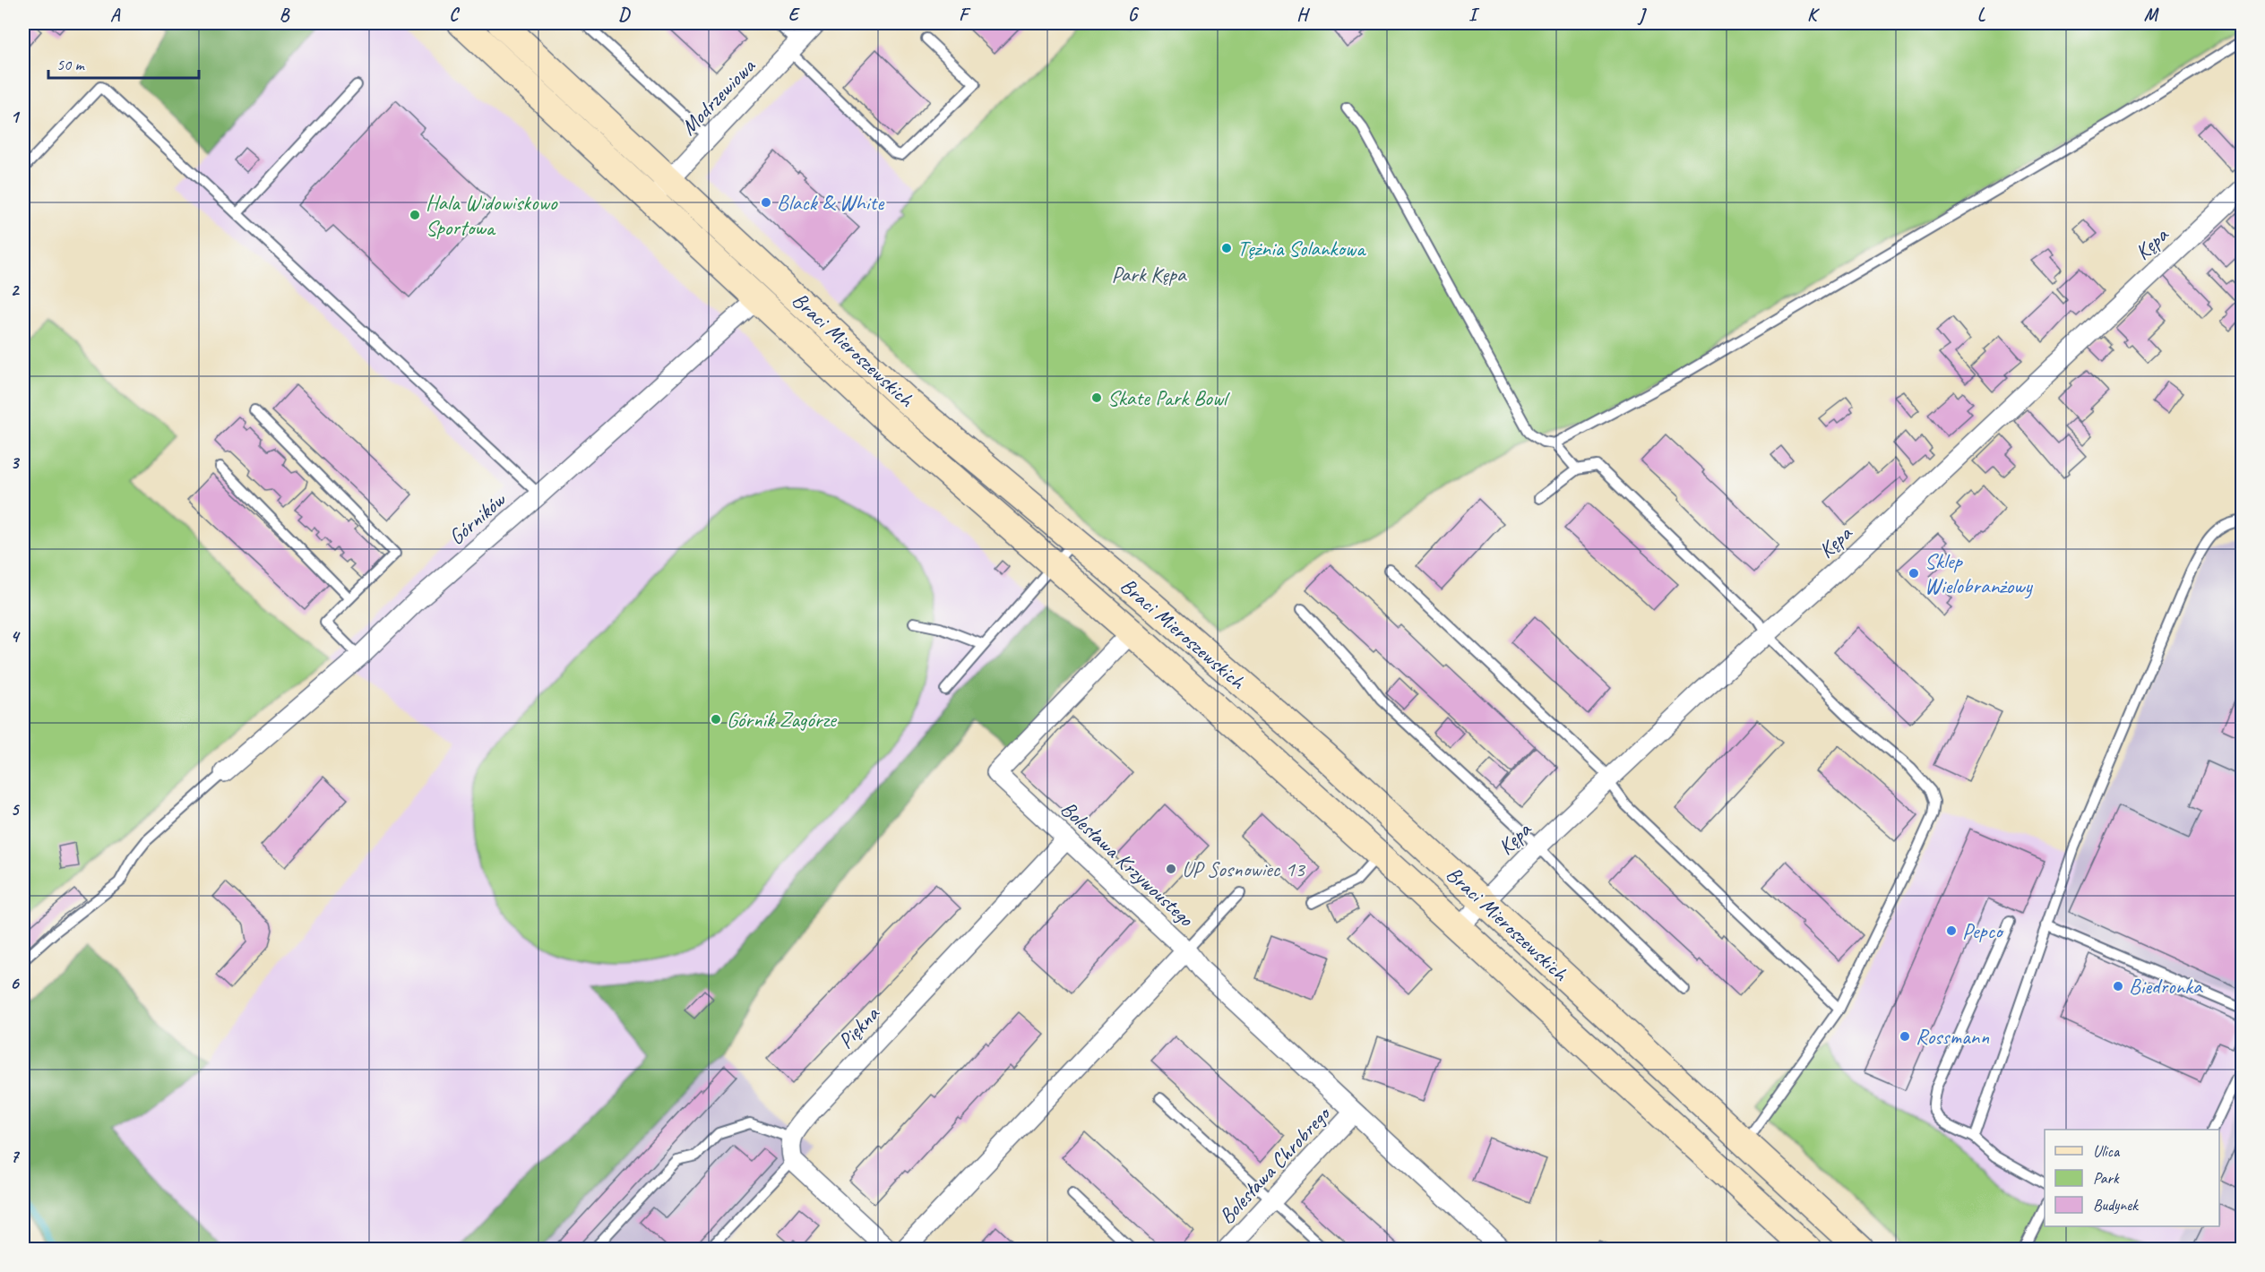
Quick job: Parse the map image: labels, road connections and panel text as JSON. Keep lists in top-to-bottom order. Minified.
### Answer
{"streets":{"main road":["Braci Mieroszewskich"],"street":["Modrzewiowa","Kępa","Górników","Bolesława Krzywoustego","Piękna","Bolesława Chrobrego"]},"crossings":[["Modrzewiowa","Braci Mieroszewskich"],["Kępa","Braci Mieroszewskich"],["Braci Mieroszewskich","Górników"],["Braci Mieroszewskich","Bolesława Krzywoustego"],["Bolesława Krzywoustego","Piękna"]],"parks":["Park Kępa"],"places":["Black & White","Hala Widowiskowo Sportowa","Tężnia Solankowa","Skate Park Bowl","Sklep Wielobranżowy","Górnik Zagórze","UP Sosnowiec 13","Pepco","Biedronka","Rossmann"],"legend":["Ulica","Park","Budynek"],"scale_bar":"50 m","grid":{"columns":["A","B","C","D","E","F","G","H","I","J","K","L","M"],"rows":["1","2","3","4","5","6","7"]}}
